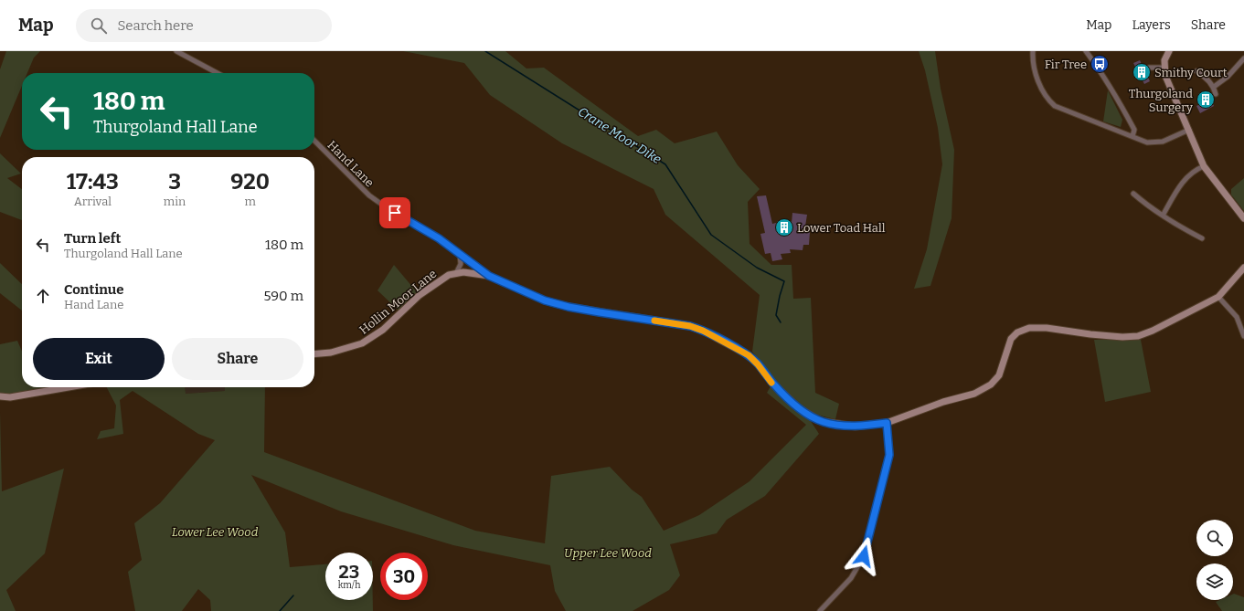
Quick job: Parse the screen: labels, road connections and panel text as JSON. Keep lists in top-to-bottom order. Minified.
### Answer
{"streets":{"street":["Hand Lane","Hollin Moor Lane"]},"crossings":[["Hand Lane","Hollin Moor Lane"]],"water":["Crane Moor Dike"],"parks":["Lower Lee Wood","Upper Lee Wood"],"places":{"bus stop":["Fir Tree"],"building":["Smithy Court","Thurgoland Surgery","Lower Toad Hall"]},"page":{"header":"Map","search":"Search here","nav":["Map","Layers","Share"],"turn":["180 m","Thurgoland Hall Lane"],"eta":["17:43","Arrival","3","min","920","m"],"list":[{"name":"Turn left","note":"Thurgoland Hall Lane","value":"180 m"},{"name":"Continue","note":"Hand Lane","value":"590 m"}],"buttons":["Exit","Share"],"speed":"23 km/h","limit":"30"}}
